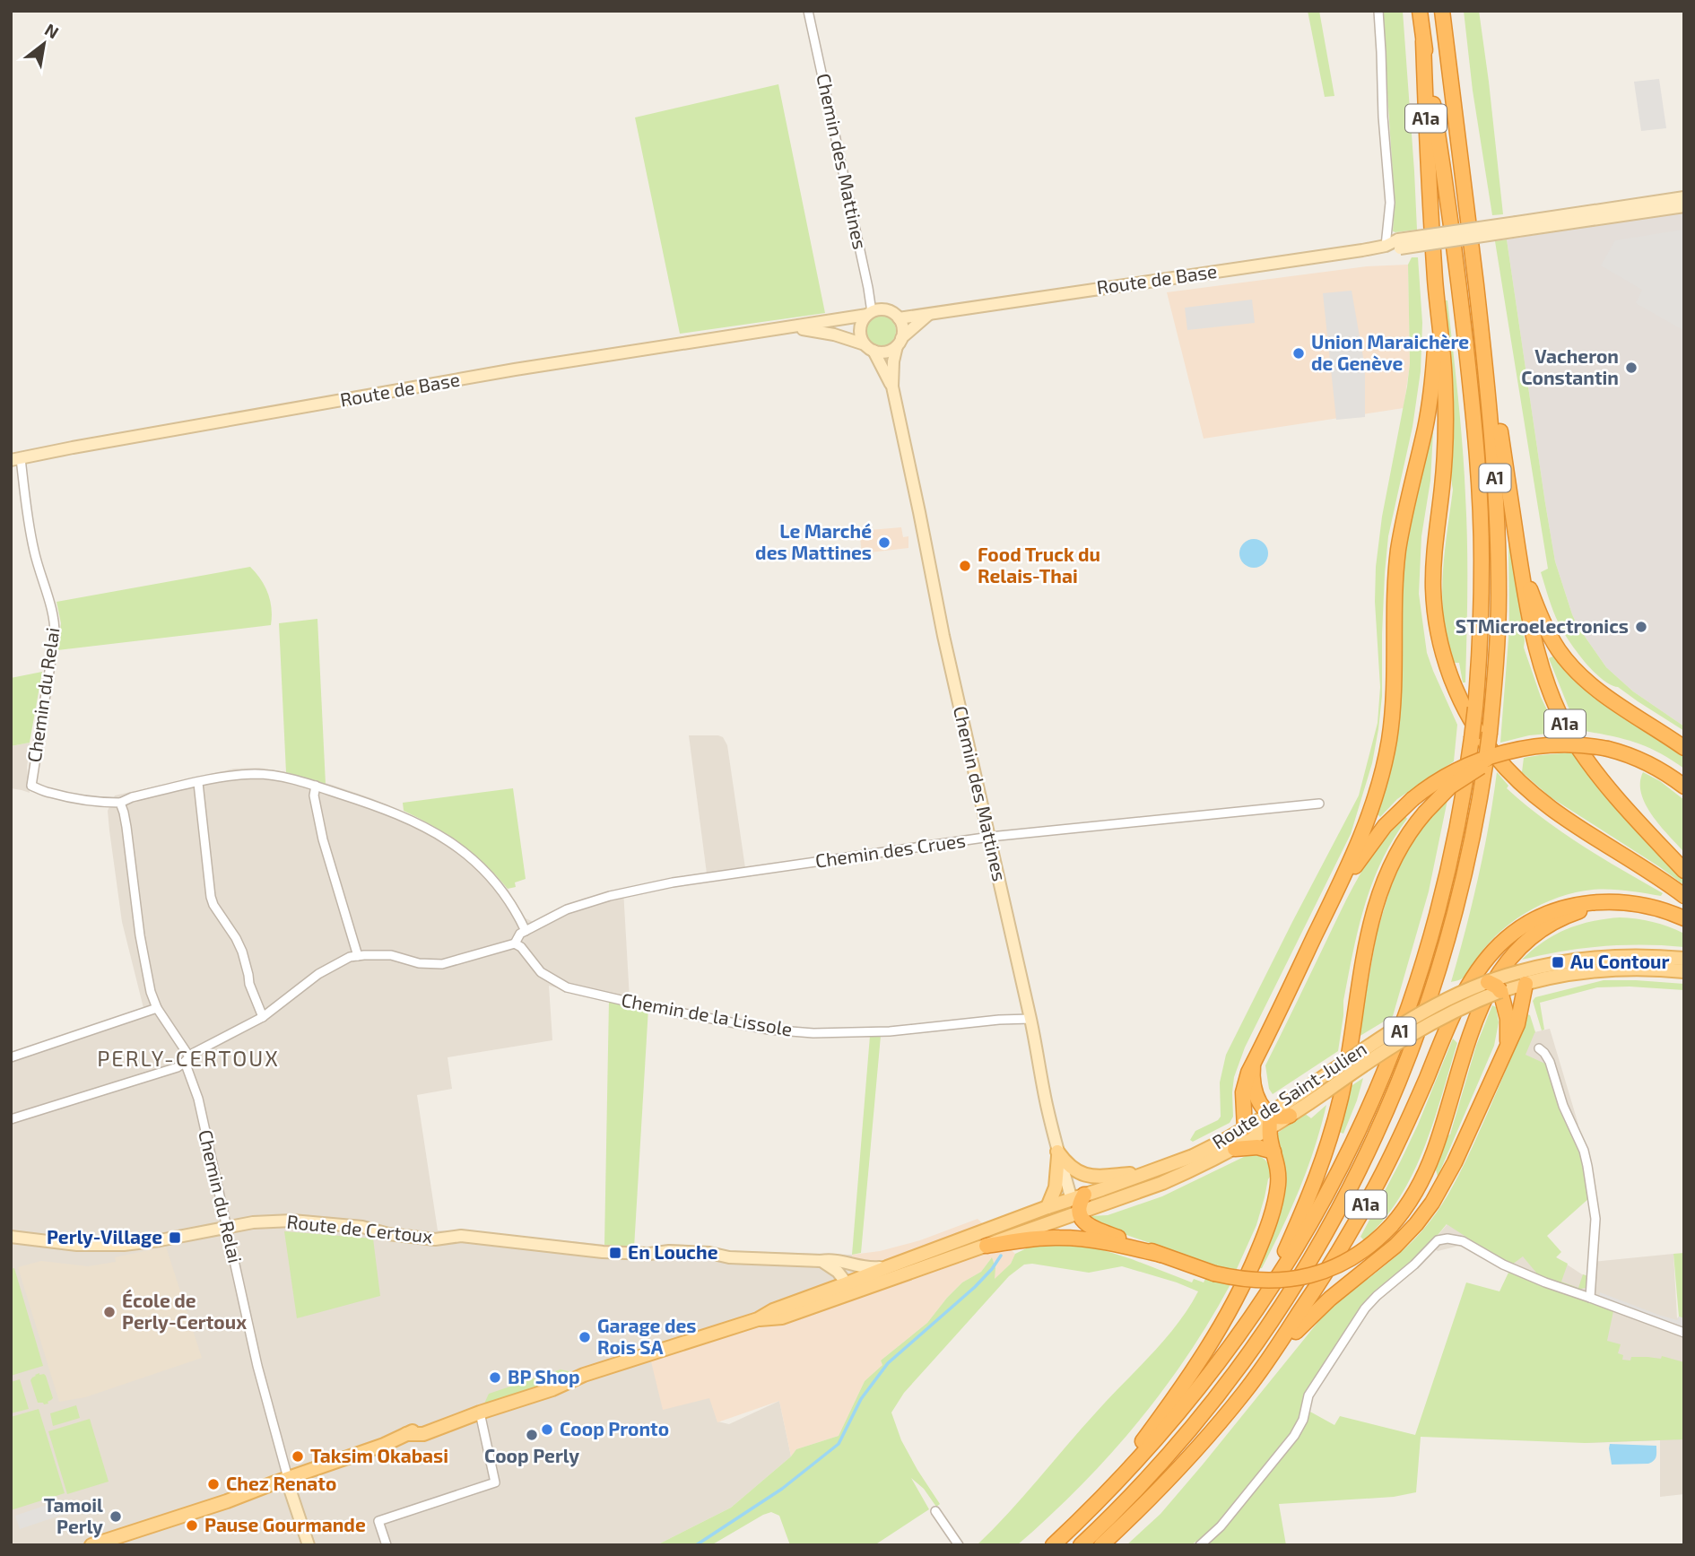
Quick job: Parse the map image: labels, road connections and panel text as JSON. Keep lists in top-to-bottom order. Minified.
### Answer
{"streets":{"highway":["A1a","A1"],"main road":["Route de Saint-Julien"],"street":["Chemin des Mattines","Route de Base","Chemin du Relai","Chemin des Crues","Chemin de la Lissole","Route de Certoux"]},"crossings":[["A1a","A1"],["Chemin des Mattines","Route de Base"],["Chemin des Mattines","Chemin des Crues"],["Chemin des Mattines","Chemin de la Lissole"],["Chemin des Mattines","Route de Saint-Julien"],["Route de Base","Chemin du Relai"],["Chemin du Relai","Route de Saint-Julien"],["Chemin du Relai","Route de Certoux"],["Chemin des Crues","Chemin de la Lissole"],["Route de Saint-Julien","Route de Certoux"]],"districts":["PERLY-CERTOUX"],"places":{"other":["Union Maraichère de Genève","Vacheron Constantin","Le Marché des Mattines","Food Truck du Relais-Thai","STMicroelectronics","École de Perly-Certoux","Garage des Rois SA","BP Shop","Coop Pronto","Coop Perly","Taksim Okabasi","Chez Renato","Tamoil Perly","Pause Gourmande"],"transit":["Au Contour","Perly-Village","En Louche"]},"north":"top right"}
